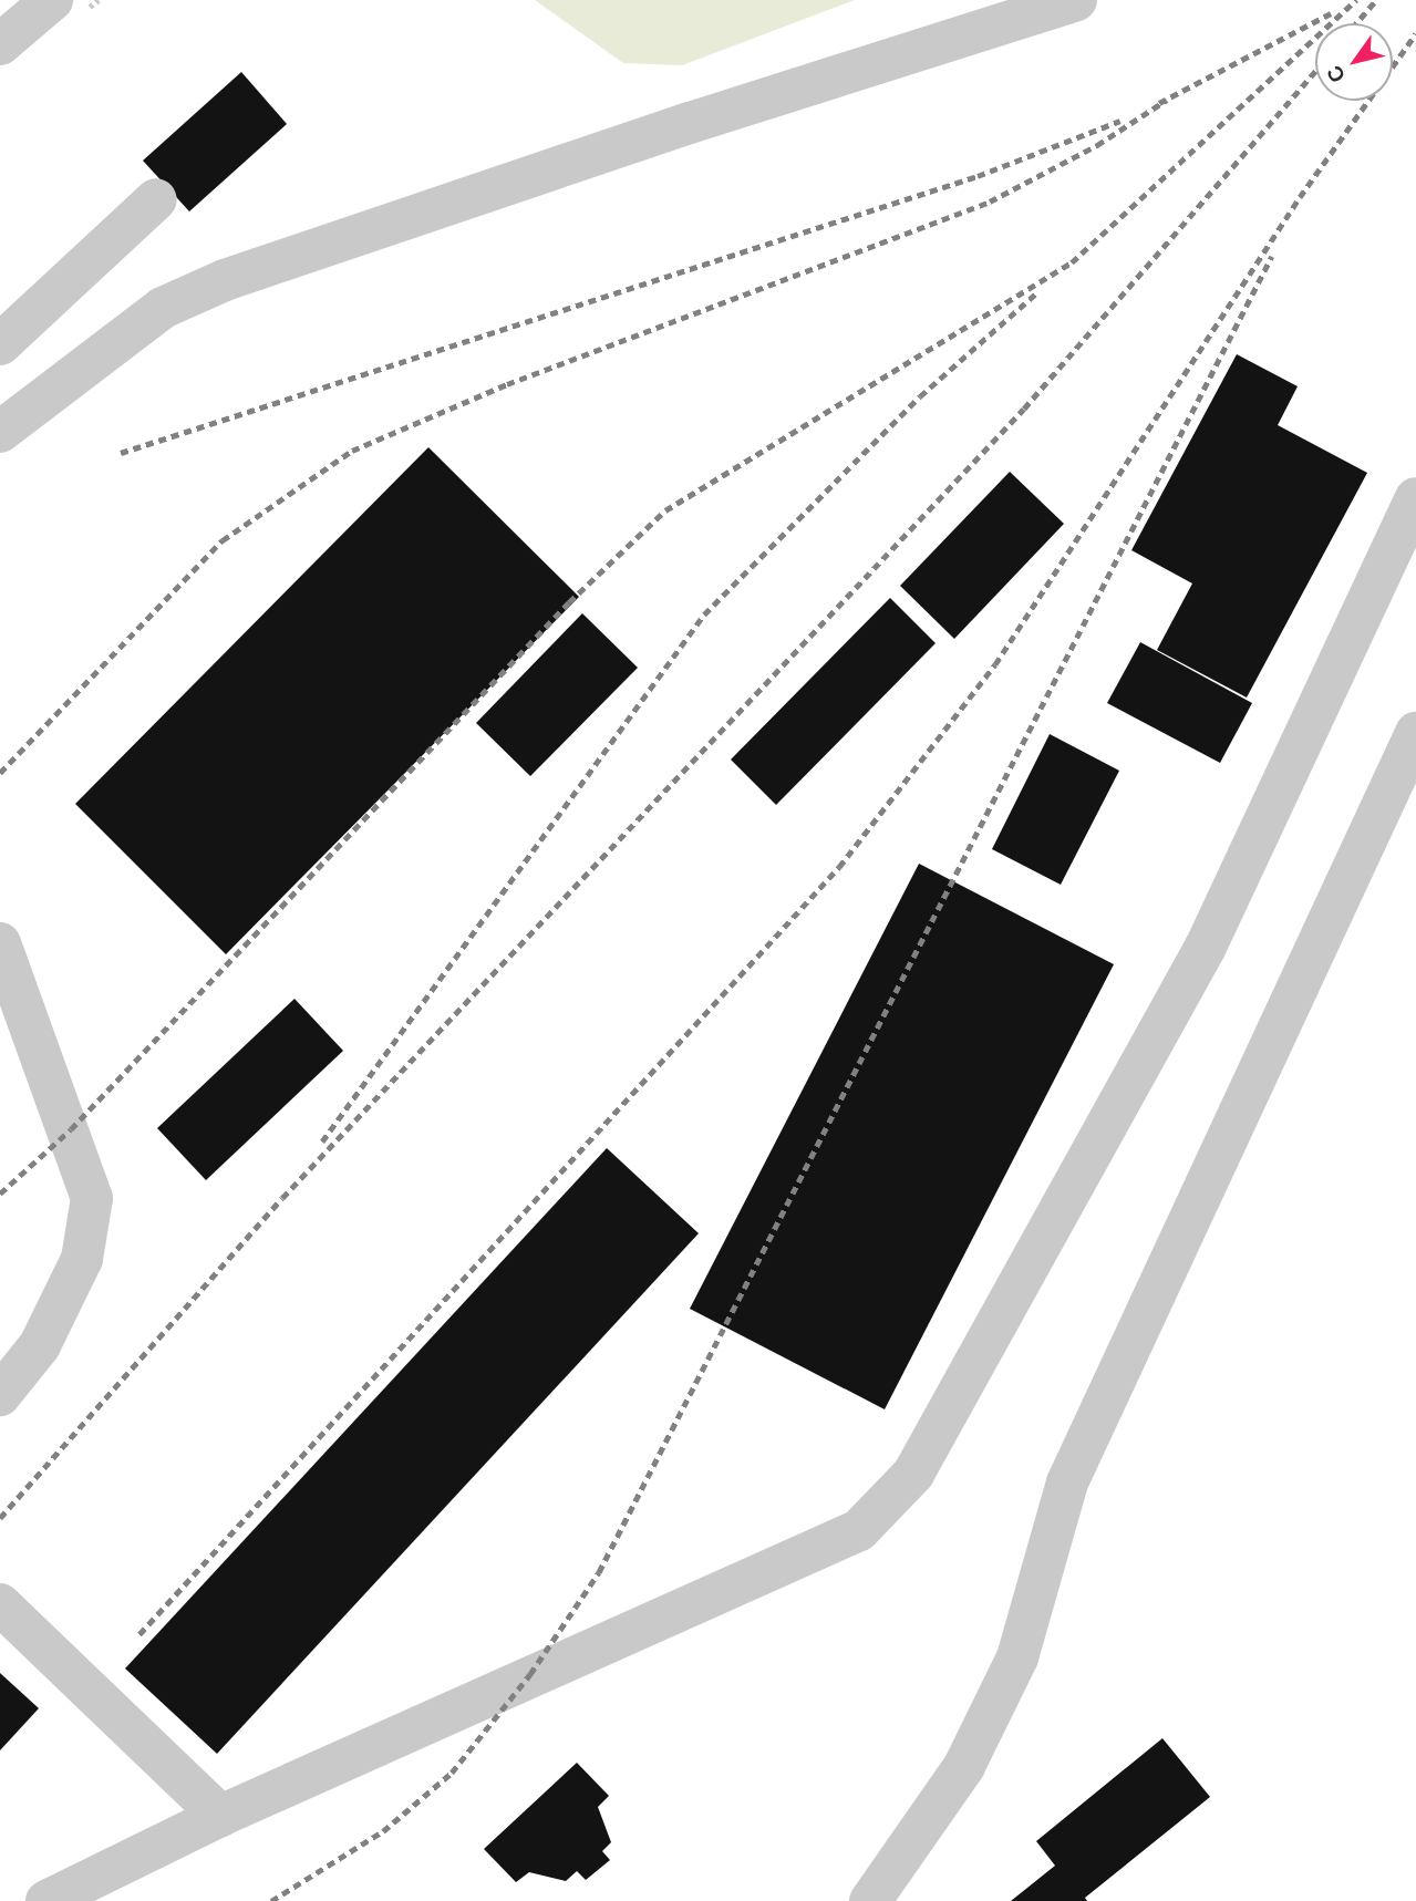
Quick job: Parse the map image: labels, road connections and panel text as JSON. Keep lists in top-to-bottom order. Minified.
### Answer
{"north":"bottom left"}
